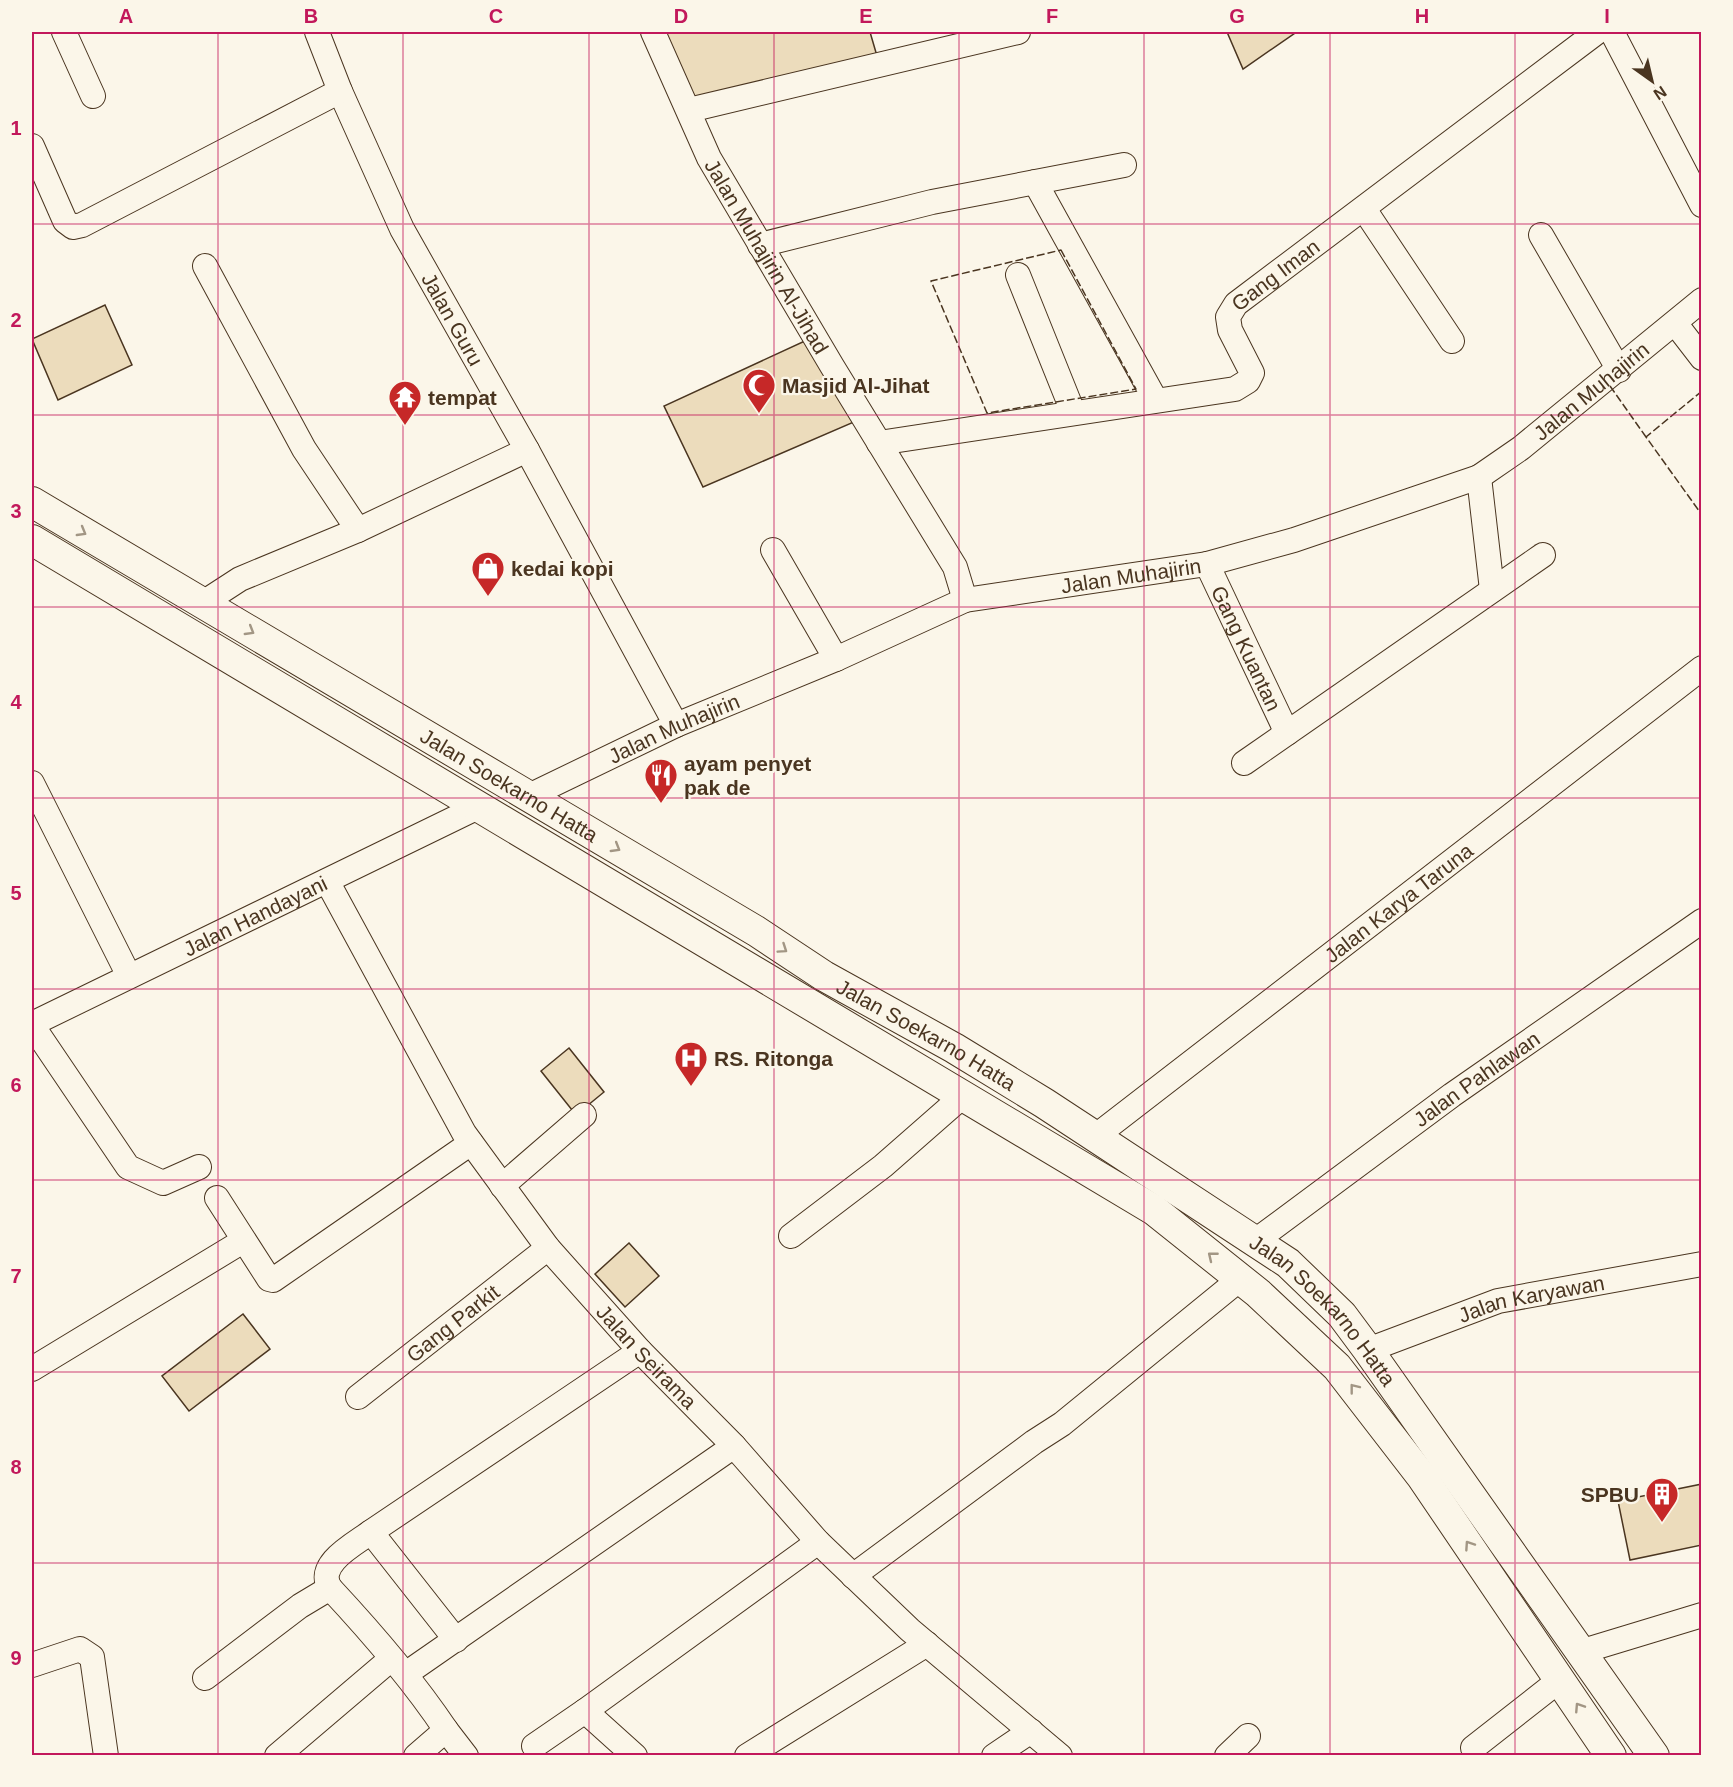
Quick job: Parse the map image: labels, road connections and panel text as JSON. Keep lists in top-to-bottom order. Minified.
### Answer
{"streets":{"main road":["Jalan Soekarno Hatta"],"street":["Jalan Muhajirin Al-Jihad","Gang Iman","Jalan Guru","Jalan Muhajirin","Gang Kuantan","Jalan Karya Taruna","Jalan Handayani","Jalan Pahlawan","Jalan Karyawan","Gang Parkit","Jalan Seirama"]},"crossings":[["Jalan Muhajirin Al-Jihad","Gang Iman"],["Jalan Muhajirin Al-Jihad","Jalan Muhajirin"],["Jalan Guru","Jalan Muhajirin"],["Jalan Muhajirin","Gang Kuantan"],["Jalan Muhajirin","Jalan Soekarno Hatta"],["Jalan Soekarno Hatta","Jalan Karya Taruna"],["Jalan Soekarno Hatta","Jalan Handayani"],["Jalan Soekarno Hatta","Jalan Pahlawan"],["Jalan Soekarno Hatta","Jalan Karyawan"],["Jalan Handayani","Jalan Seirama"],["Gang Parkit","Jalan Seirama"]],"places":{"mosque":["Masjid Al-Jihat"],"temple":["tempat"],"shop":["kedai kopi"],"restaurant":["ayam penyet pak de"],"hospital":["RS. Ritonga"],"building":["SPBU"]},"north":"bottom right","grid":{"columns":["A","B","C","D","E","F","G","H","I"],"rows":["1","2","3","4","5","6","7","8","9"]}}
